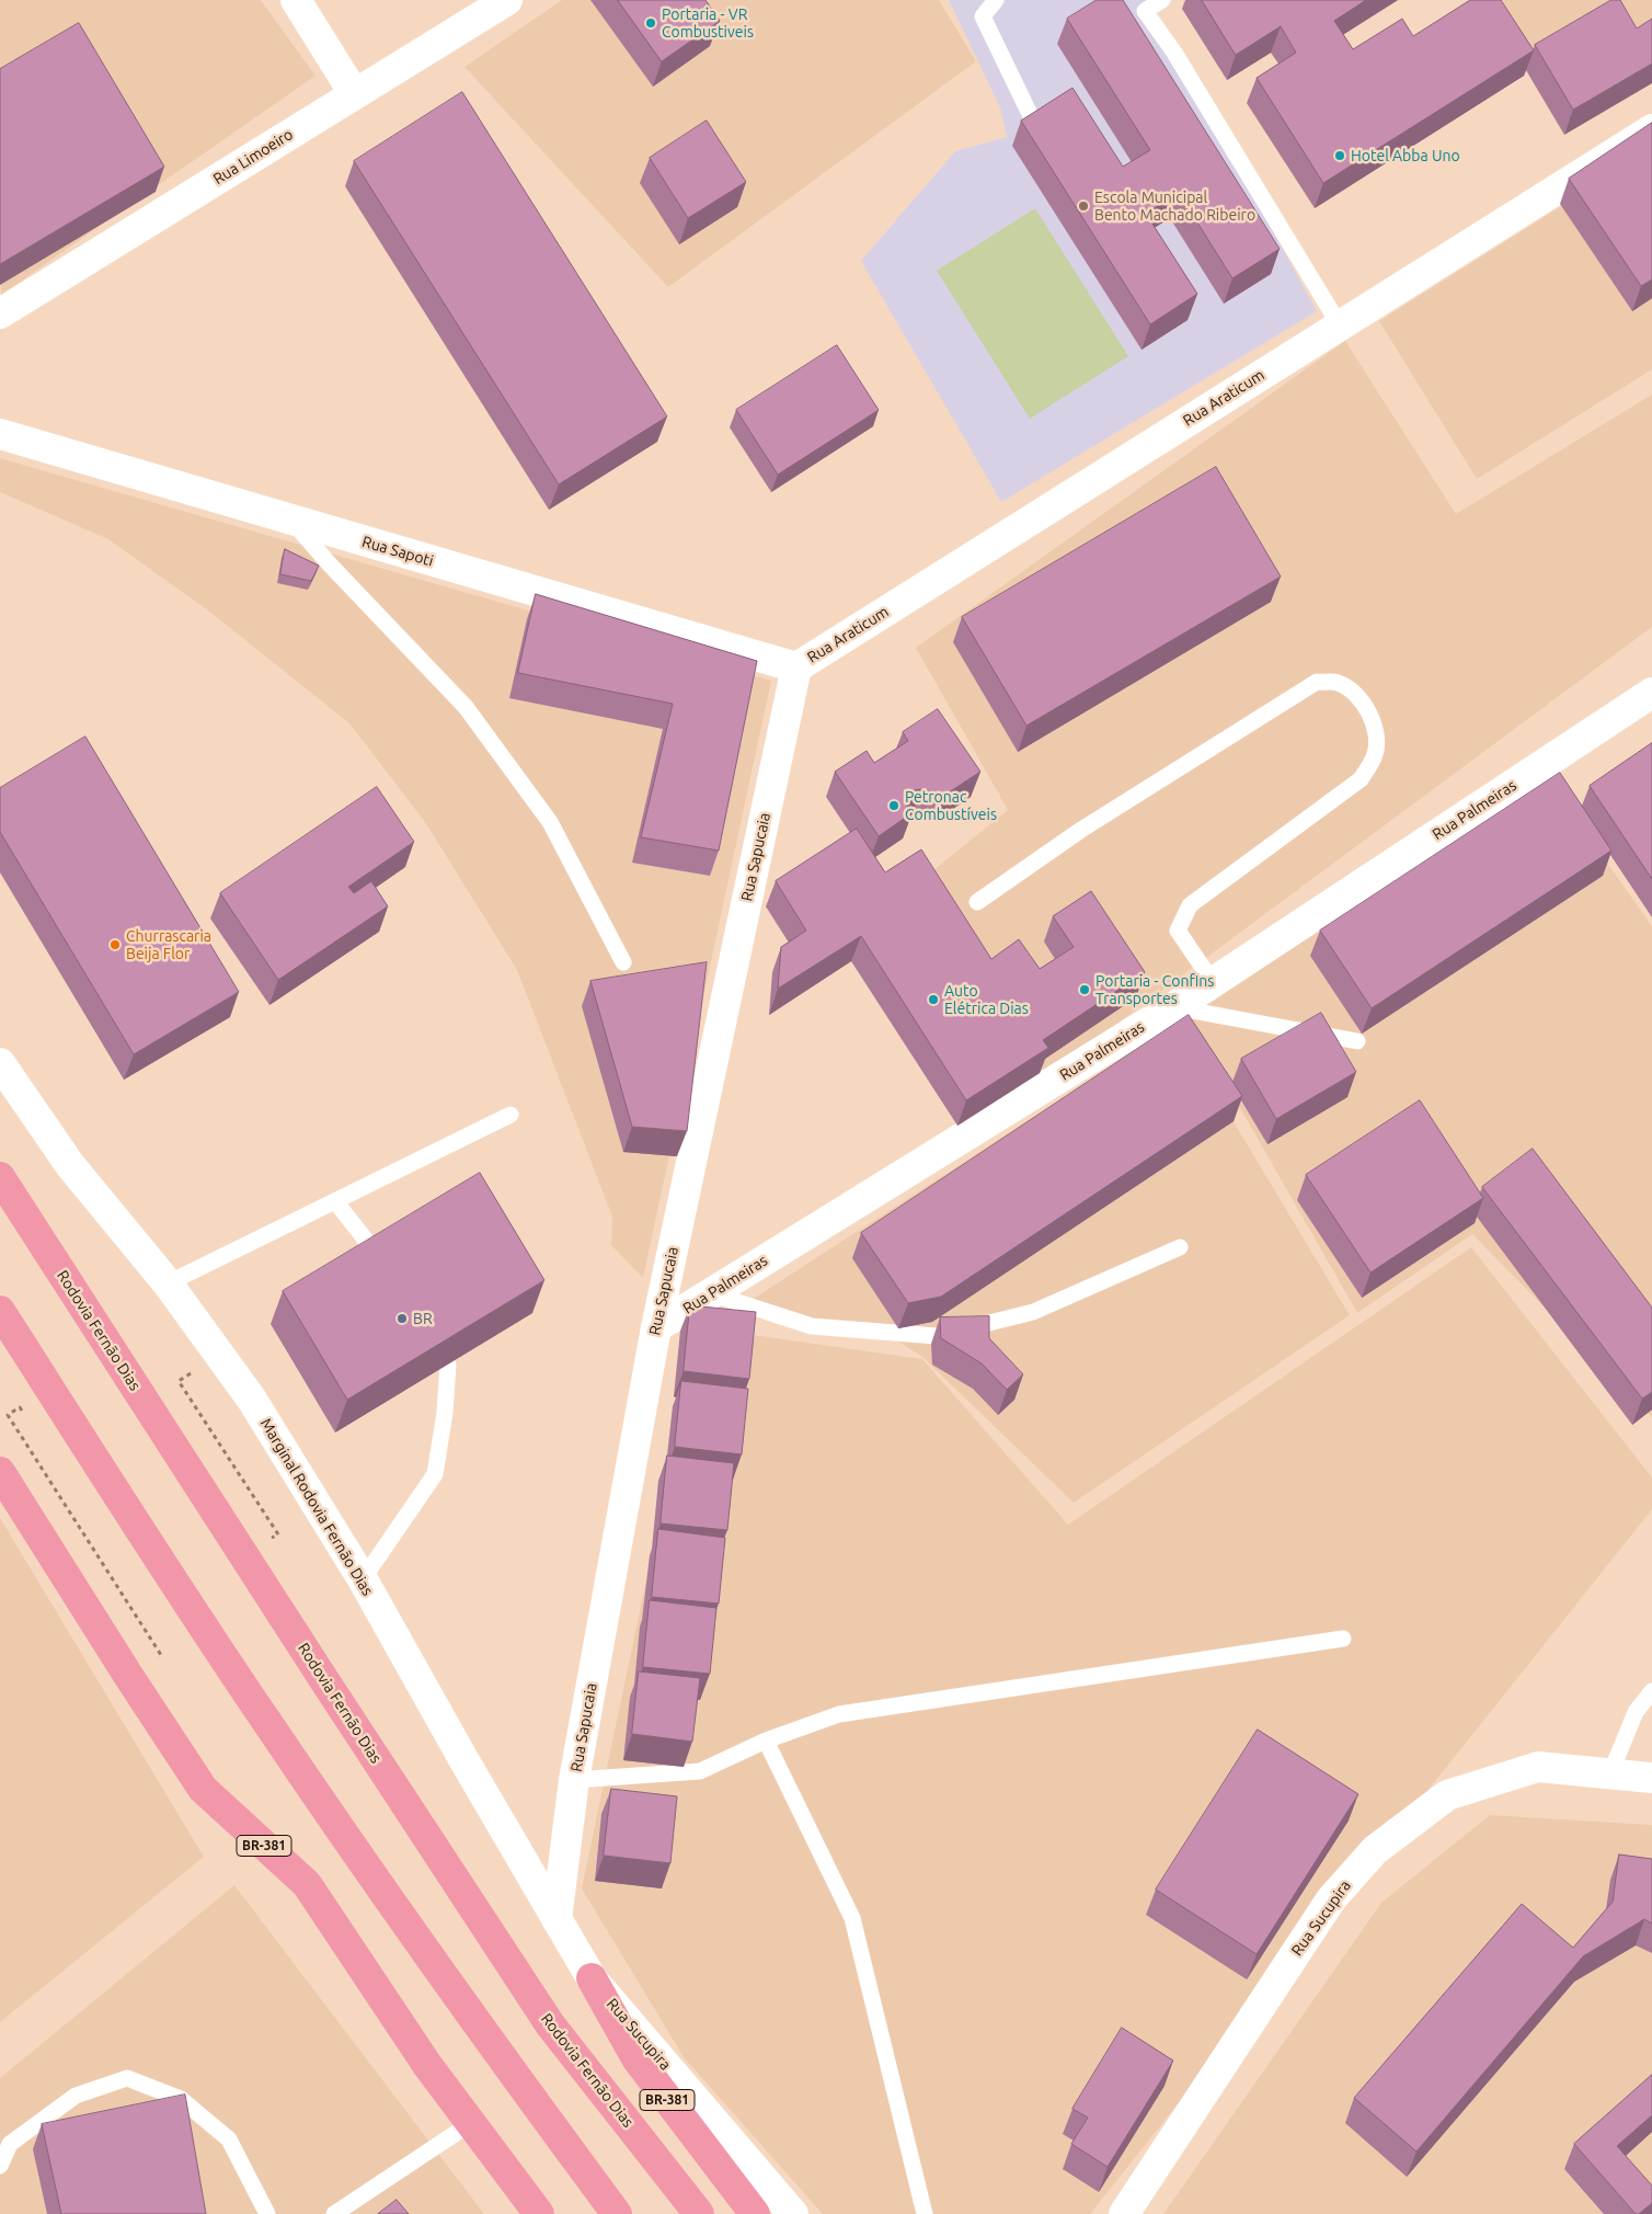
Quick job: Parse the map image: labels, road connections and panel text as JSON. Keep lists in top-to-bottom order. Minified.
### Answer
{"streets":{"highway":["Rodovia Fernão Dias","BR-381"],"street":["Rua Limoeiro","Rua Araticum","Rua Sapoti","Rua Palmeiras","Rua Sapucaia","Marginal Rodovia Fernão Dias","Rua Sucupira"]},"crossings":[["Rua Araticum","Rua Sapoti"],["Rua Araticum","Rua Sapucaia"],["Rua Sapoti","Rua Sapucaia"],["Rua Palmeiras","Rua Sapucaia"],["Rua Sapucaia","Marginal Rodovia Fernão Dias"],["Marginal Rodovia Fernão Dias","BR-381"],["Marginal Rodovia Fernão Dias","Rua Sucupira"],["BR-381","Rua Sucupira"]],"places":["Portaria - VR Combustiveis","Hotel Abba Uno","Escola Municipal Bento Machado Ribeiro","Petronac Combustíveis","Churrascaria Beija Flor","Portaria - Confins Transportes","Auto Elétrica Dias","BR"]}
